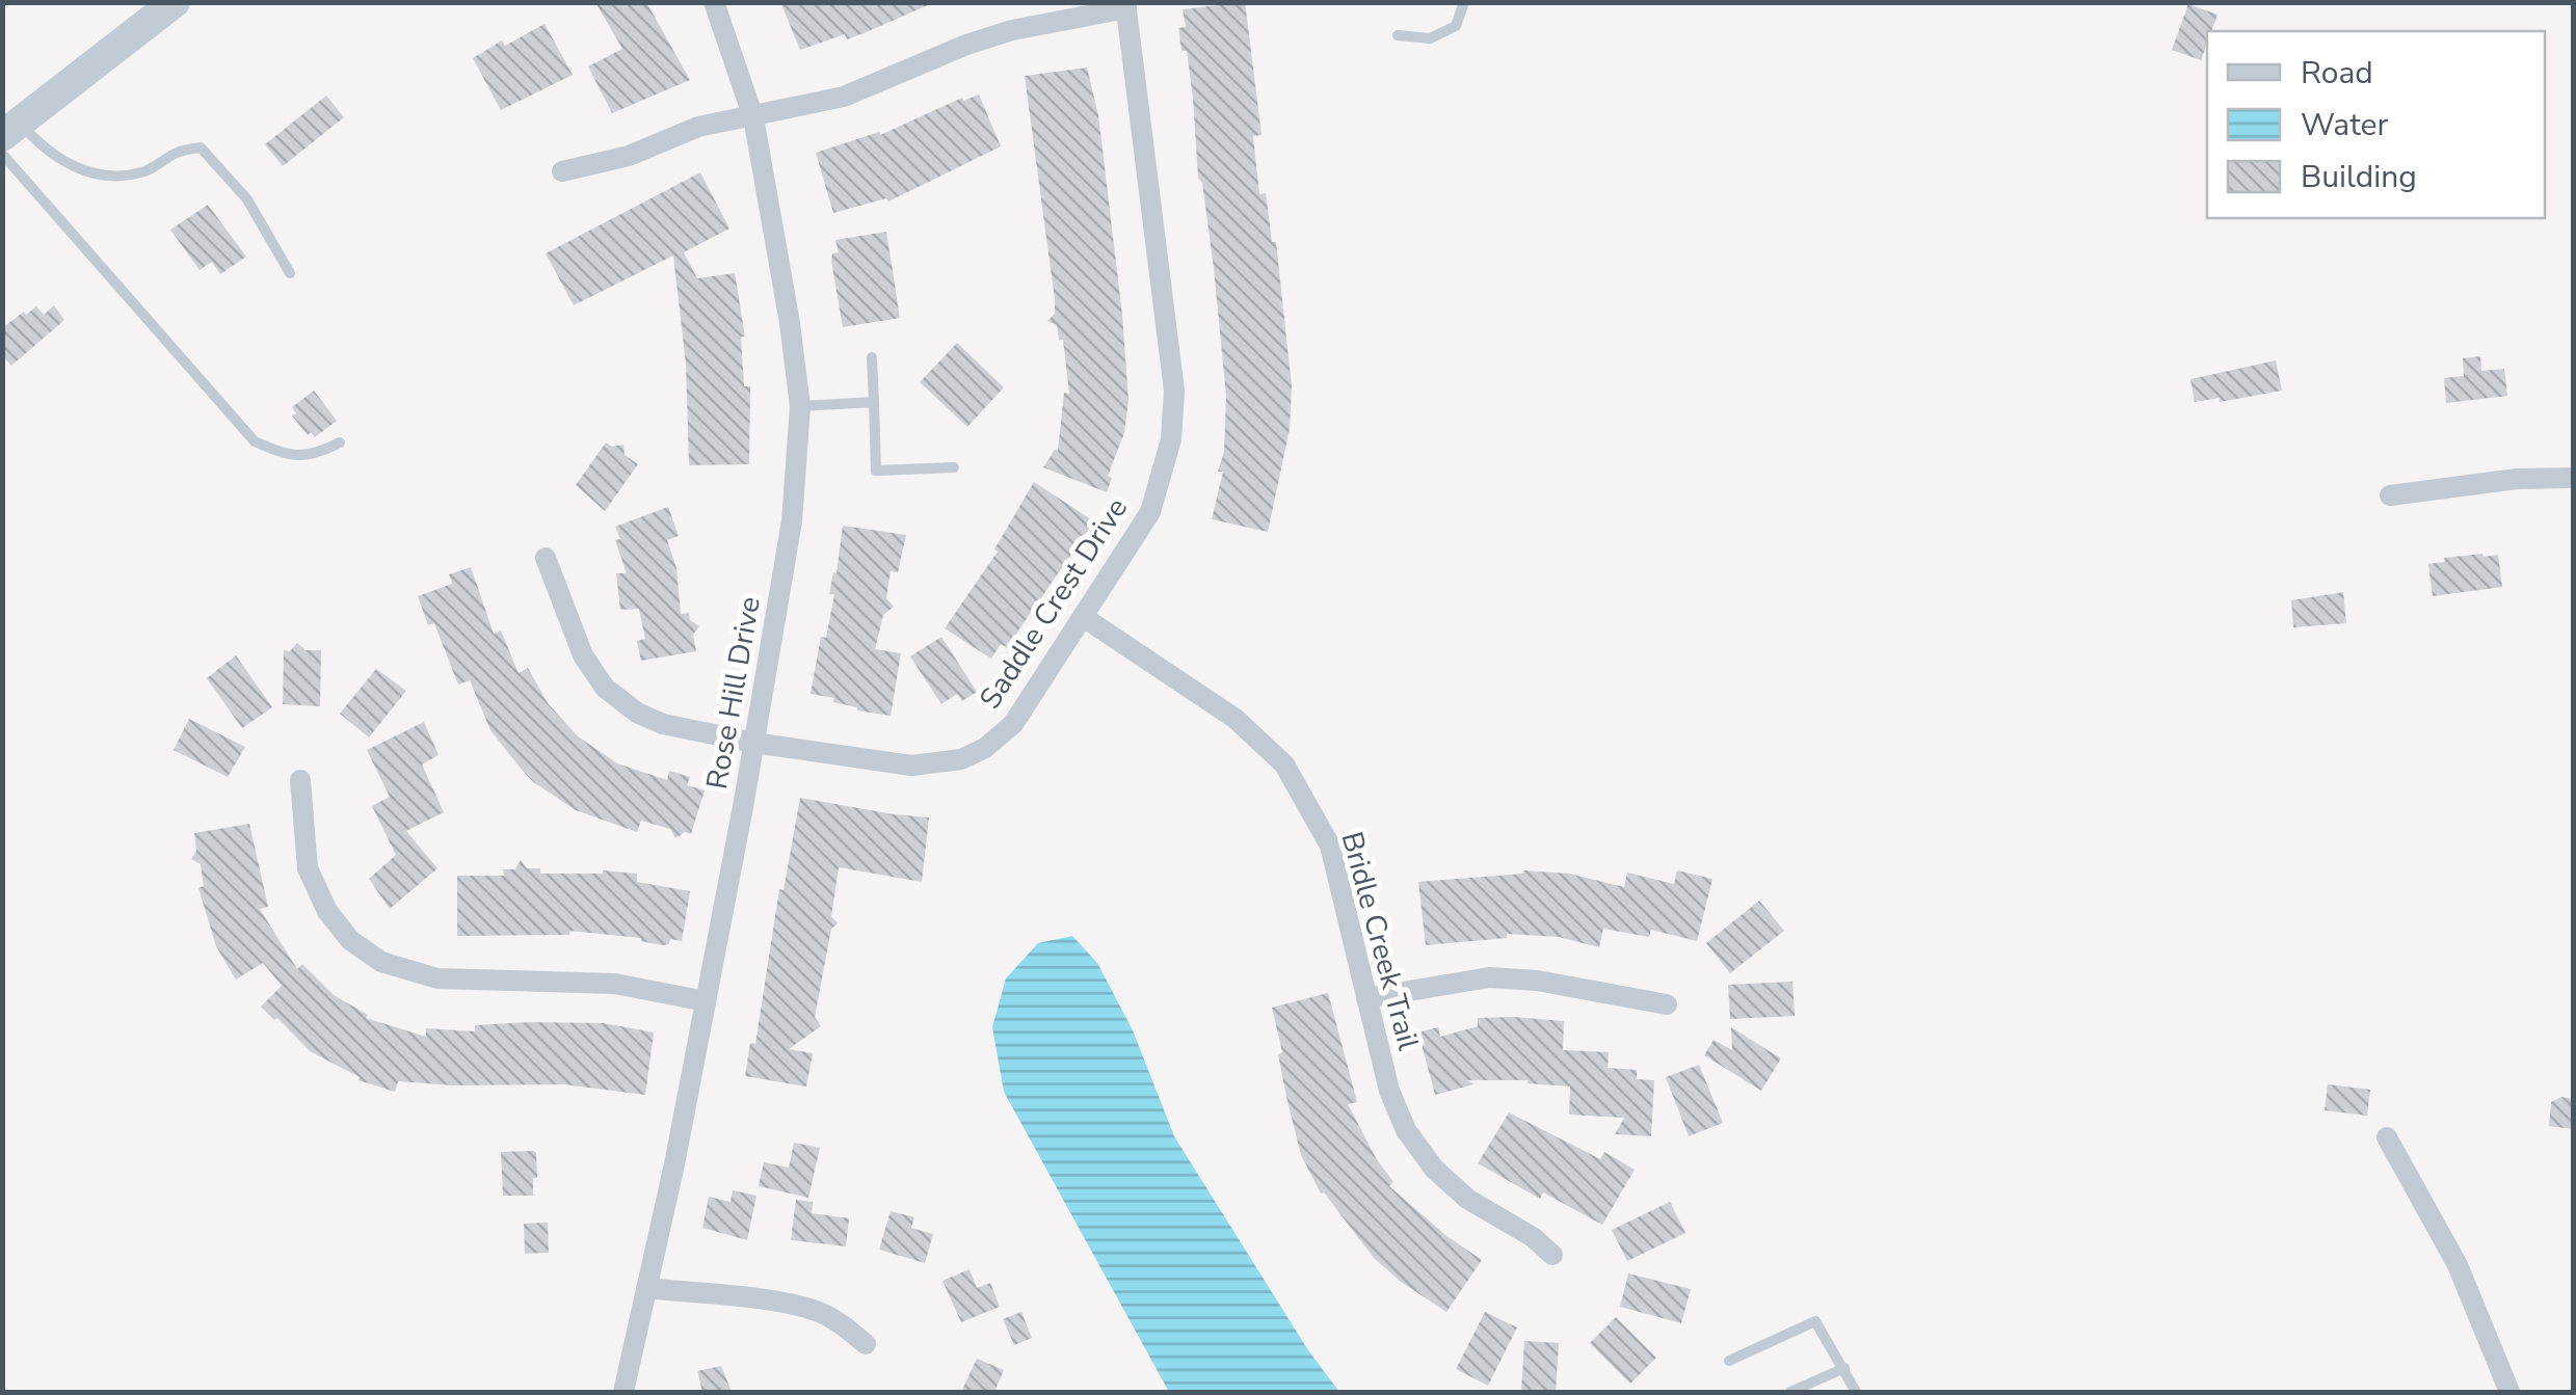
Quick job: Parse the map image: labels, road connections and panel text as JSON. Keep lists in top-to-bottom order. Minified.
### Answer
{"streets":{"street":["Saddle Crest Drive","Rose Hill Drive","Bridle Creek Trail"]},"crossings":[["Saddle Crest Drive","Rose Hill Drive"],["Saddle Crest Drive","Bridle Creek Trail"]],"legend":["Road","Water","Building"]}
